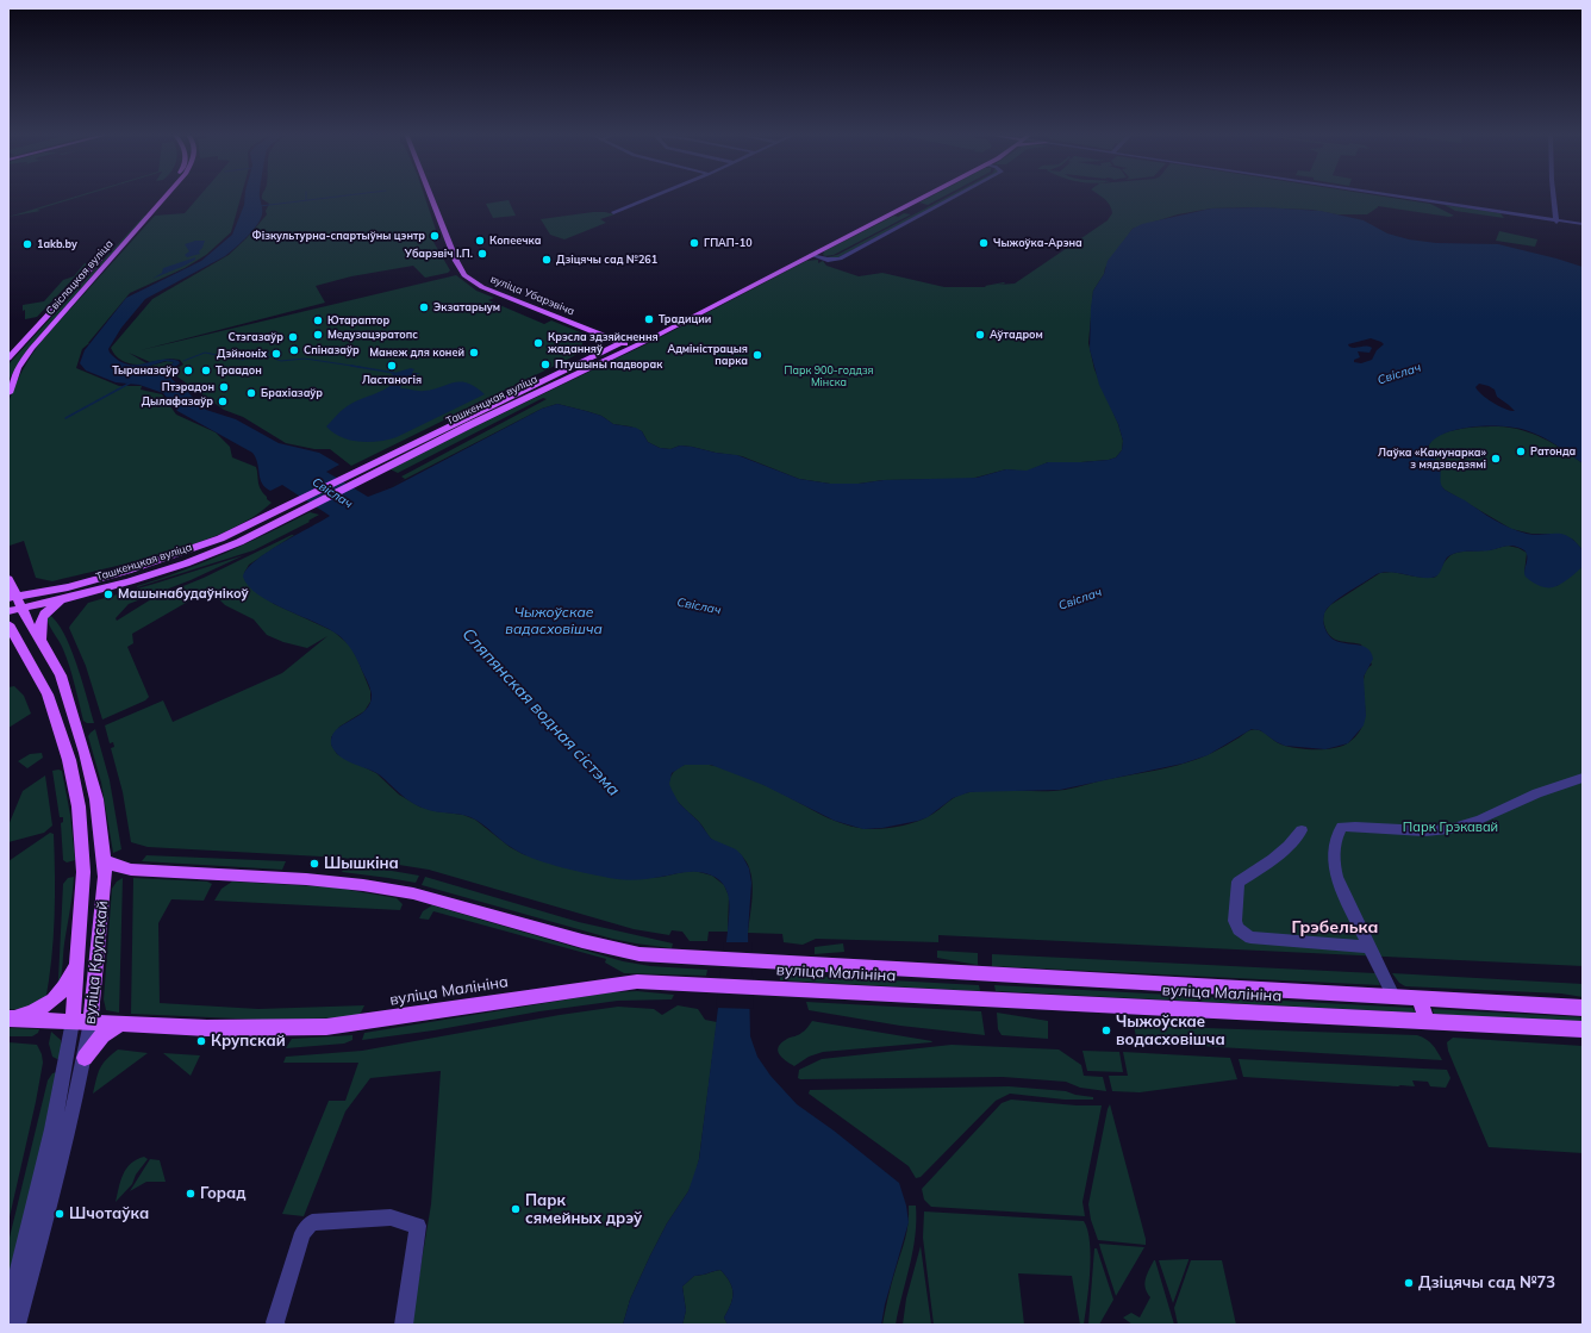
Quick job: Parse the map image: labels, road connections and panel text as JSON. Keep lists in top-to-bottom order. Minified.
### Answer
{"streets":{"main road":["Свіслацкая вуліца","вуліца Убарэвіча","Ташкенцкая вуліца","вуліца Крупскай","вуліца Малініна"]},"crossings":[["вуліца Убарэвіча","Ташкенцкая вуліца"],["Ташкенцкая вуліца","вуліца Крупскай"],["вуліца Крупскай","вуліца Малініна"]],"districts":["Грэбелька"],"water":["Свіслач","Чыжоўскае вадасховішча","Сляпянская водная сістэма"],"parks":["Парк 900-годдзя Мінска","Парк Грэкавай"],"places":["Фізкультурна-спартыўны цэнтр","Копеечка","ГПАП-10","Чыжоўка-Арэна","1akb.by","Убарэвіч І.П.","Дзіцячы сад №261","Экзатарыум","Традиции","Ютараптор","Медузацэратопс","Аўтадром","Стэгазаўр","Крэсла здзяйснення жаданняў","Спіназаўр","Манеж для коней","Дэйноніх","Адміністрацыя парка","Птушыны падворак","Ластаногія","Тыраназаўр","Траадон","Птэрадон","Брахіазаўр","Дылафазаўр","Ратонда","Лаўка «Камунарка» з мядзведзямі","Машынабудаўнікоў","Шышкіна","Чыжоўскае водасховішча","Крупскай","Горад","Парк сямейных дрэў","Шчотаўка","Дзіцячы сад №73"]}
